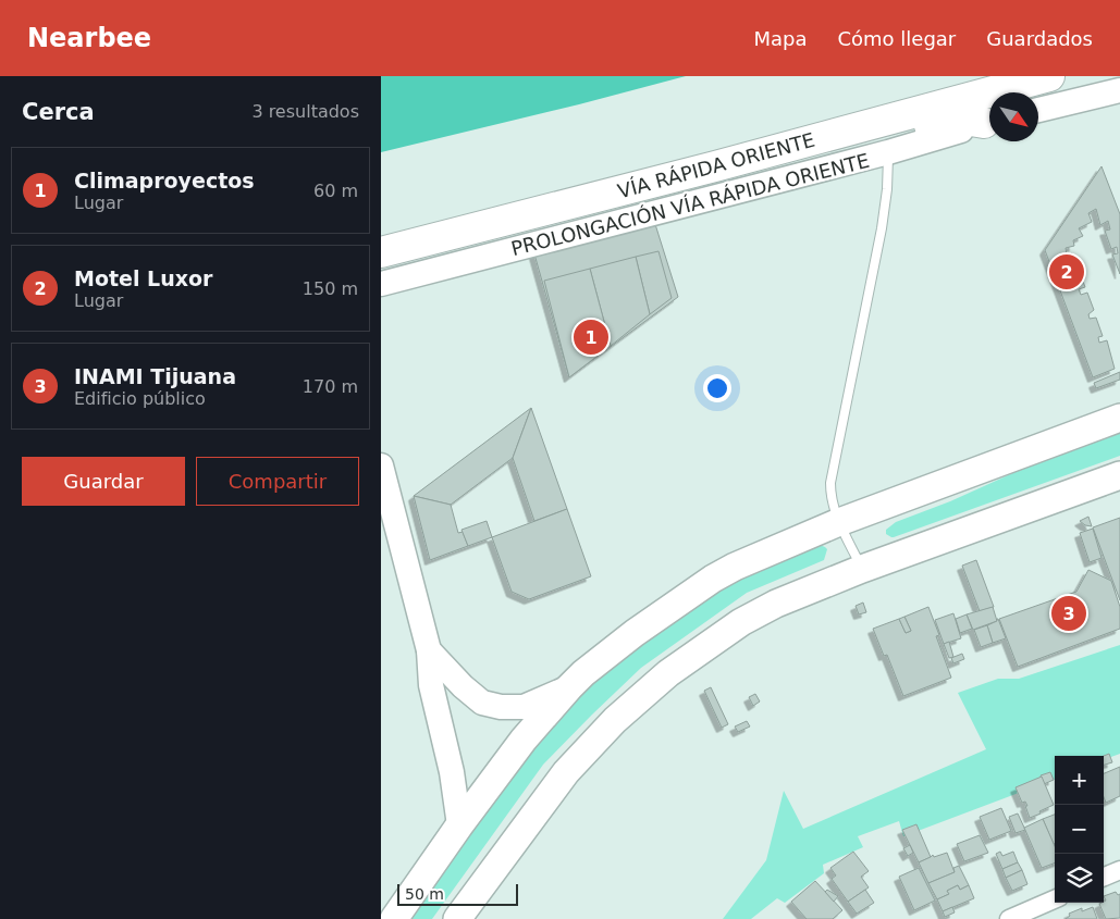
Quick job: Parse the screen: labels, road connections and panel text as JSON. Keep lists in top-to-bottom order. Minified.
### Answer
{"streets":{"highway":["VÍA RÁPIDA ORIENTE"],"main road":["PROLONGACIÓN VÍA RÁPIDA ORIENTE"]},"scale_bar":"50 m","north":"bottom right","page":{"header":"Nearbee","nav":["Mapa","Cómo llegar","Guardados"],"heading":["Cerca","3 resultados"],"list":[{"mark":"1","name":"Climaproyectos","note":"Lugar","value":"60 m"},{"mark":"2","name":"Motel Luxor","note":"Lugar","value":"150 m"},{"mark":"3","name":"INAMI Tijuana","note":"Edificio público","value":"170 m"}],"pins":["2","1","3"],"buttons":["Guardar","Compartir"],"map_buttons":["+","−"],"scale":"50 m"}}
